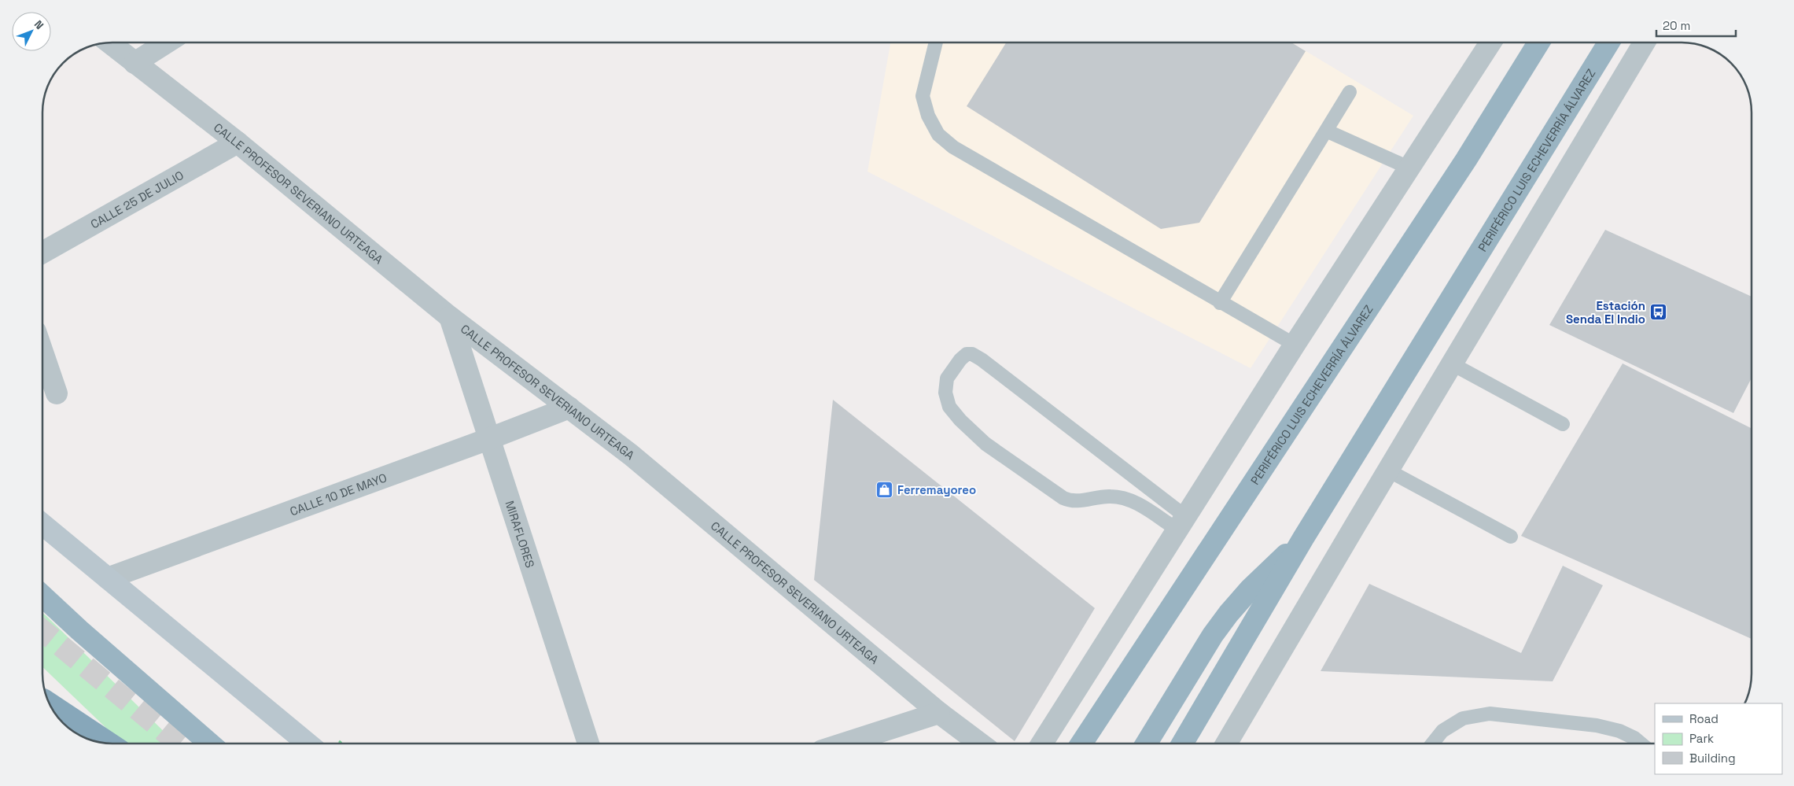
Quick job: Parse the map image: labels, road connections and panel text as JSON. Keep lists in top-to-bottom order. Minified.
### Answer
{"streets":{"highway":["PERIFÉRICO LUIS ECHEVERRÍA ÁLVAREZ"],"street":["CALLE PROFESOR SEVERIANO URTEAGA","CALLE 25 DE JULIO","CALLE 10 DE MAYO","MIRAFLORES"]},"crossings":[["CALLE PROFESOR SEVERIANO URTEAGA","CALLE 25 DE JULIO"],["CALLE PROFESOR SEVERIANO URTEAGA","CALLE 10 DE MAYO"],["CALLE PROFESOR SEVERIANO URTEAGA","MIRAFLORES"],["CALLE 10 DE MAYO","MIRAFLORES"]],"places":{"bus stop":["Estación Senda El Indio"],"shop":["Ferremayoreo"]},"legend":["Road","Park","Building"],"scale_bar":"20 m","north":"top right"}
